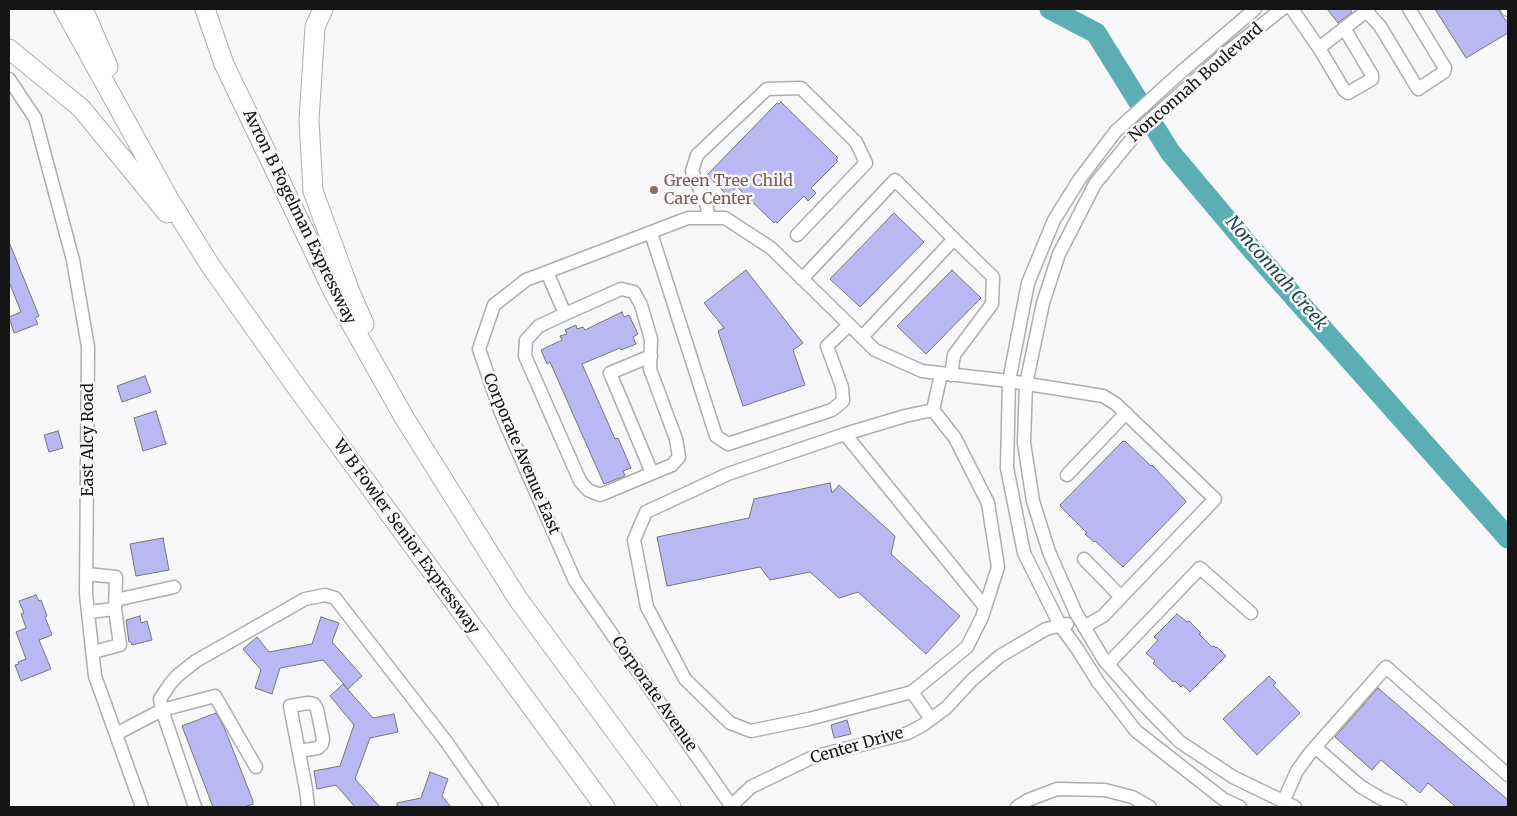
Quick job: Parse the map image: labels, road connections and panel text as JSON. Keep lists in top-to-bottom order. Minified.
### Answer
{"streets":{"highway":["Avron B Fogelman Expressway","W B Fowler Senior Expressway"],"street":["Nonconnah Boulevard","East Alcy Road","Corporate Avenue East","Corporate Avenue","Center Drive"]},"crossings":[["Nonconnah Boulevard","Corporate Avenue East"],["Nonconnah Boulevard","Center Drive"],["Corporate Avenue East","Corporate Avenue"],["Corporate Avenue","Center Drive"]],"water":["Nonconnah Creek"],"places":["Green Tree Child Care Center"]}
